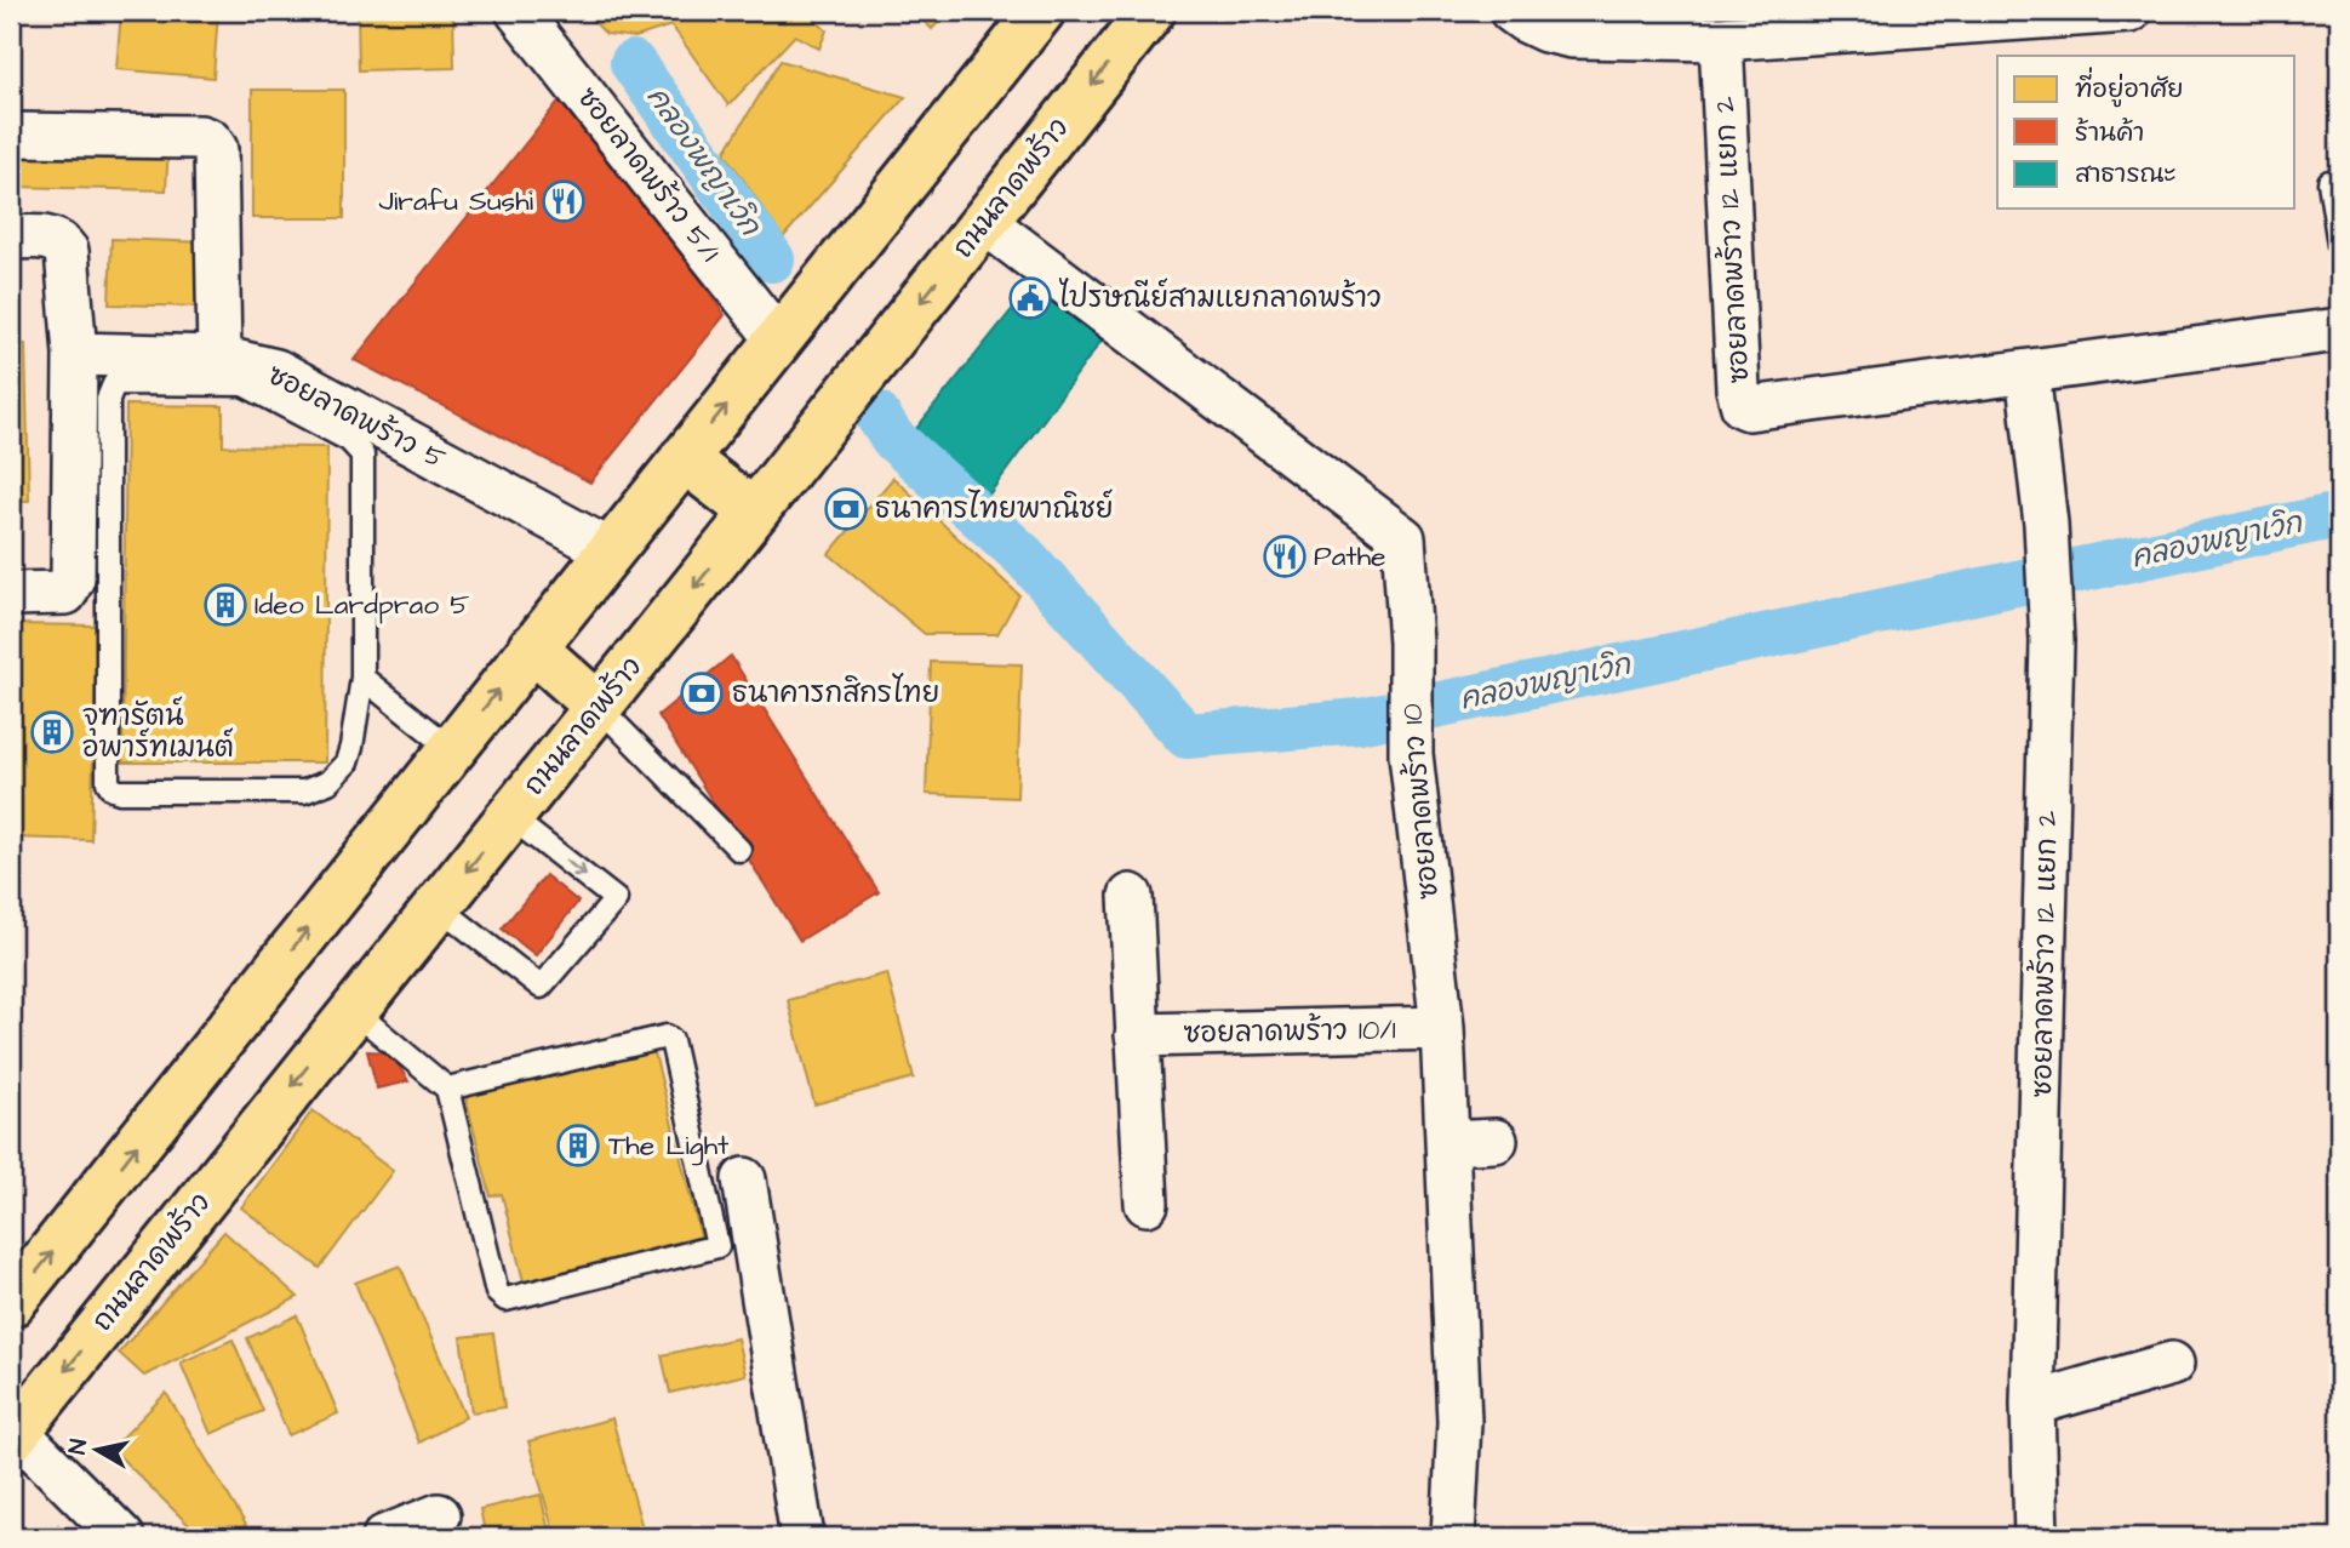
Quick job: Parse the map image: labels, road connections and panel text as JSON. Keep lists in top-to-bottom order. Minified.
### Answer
{"streets":{"main road":["ถนนลาดพร้าว"],"street":["ซอยลาดพร้าว 5/1","ซอยลาดพร้าว 12 แยก 2","ซอยลาดพร้าว 5","ซอยลาดพร้าว 10","ซอยลาดพร้าว 10/1"]},"crossings":[["ถนนลาดพร้าว","ซอยลาดพร้าว 10"],["ซอยลาดพร้าว 10","ซอยลาดพร้าว 10/1"]],"water":["คลองพญาเวิก"],"places":{"restaurant":["Jirafu Sushi","Pathe"],"public building":["ไปรษณีย์สามแยกลาดพร้าว"],"bank":["ธนาคารไทยพาณิชย์","ธนาคารกสิกรไทย"],"building":["Ideo Lardprao 5","จุฑารัตน์ อพาร์ทเมนต์","The Light"]},"legend":["ที่อยู่อาศัย","ร้านค้า","สาธารณะ"],"north":"left"}
